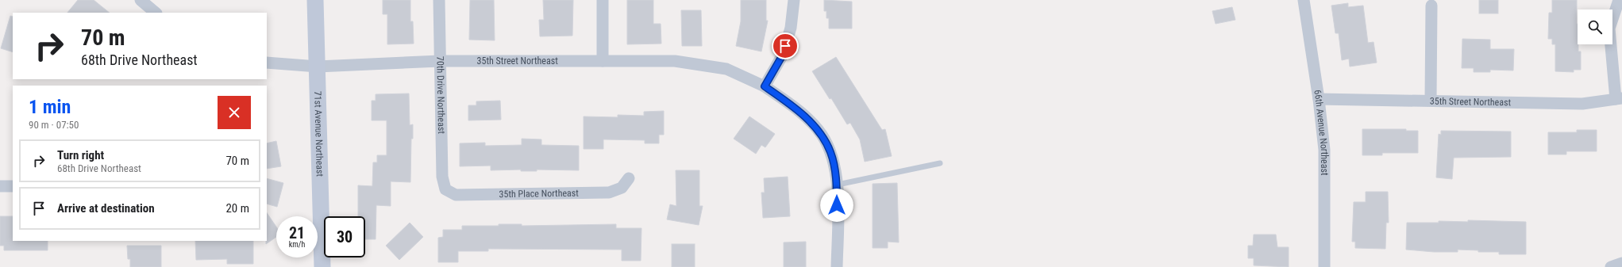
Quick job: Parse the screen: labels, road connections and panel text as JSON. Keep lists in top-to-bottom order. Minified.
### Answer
{"streets":{"street":["35th Street Northeast","70th Drive Northeast","71st Avenue Northeast","66th Avenue Northeast","35th Place Northeast"]},"crossings":[["35th Street Northeast","70th Drive Northeast"],["35th Street Northeast","71st Avenue Northeast"],["35th Street Northeast","66th Avenue Northeast"],["70th Drive Northeast","35th Place Northeast"]],"page":{"turn":["70 m","68th Drive Northeast"],"heading":["1 min","90 m · 07:50"],"list":[{"name":"Turn right","note":"68th Drive Northeast","value":"70 m"},{"name":"Arrive at destination","value":"20 m"}],"speed":"21 km/h","limit":"30"}}
